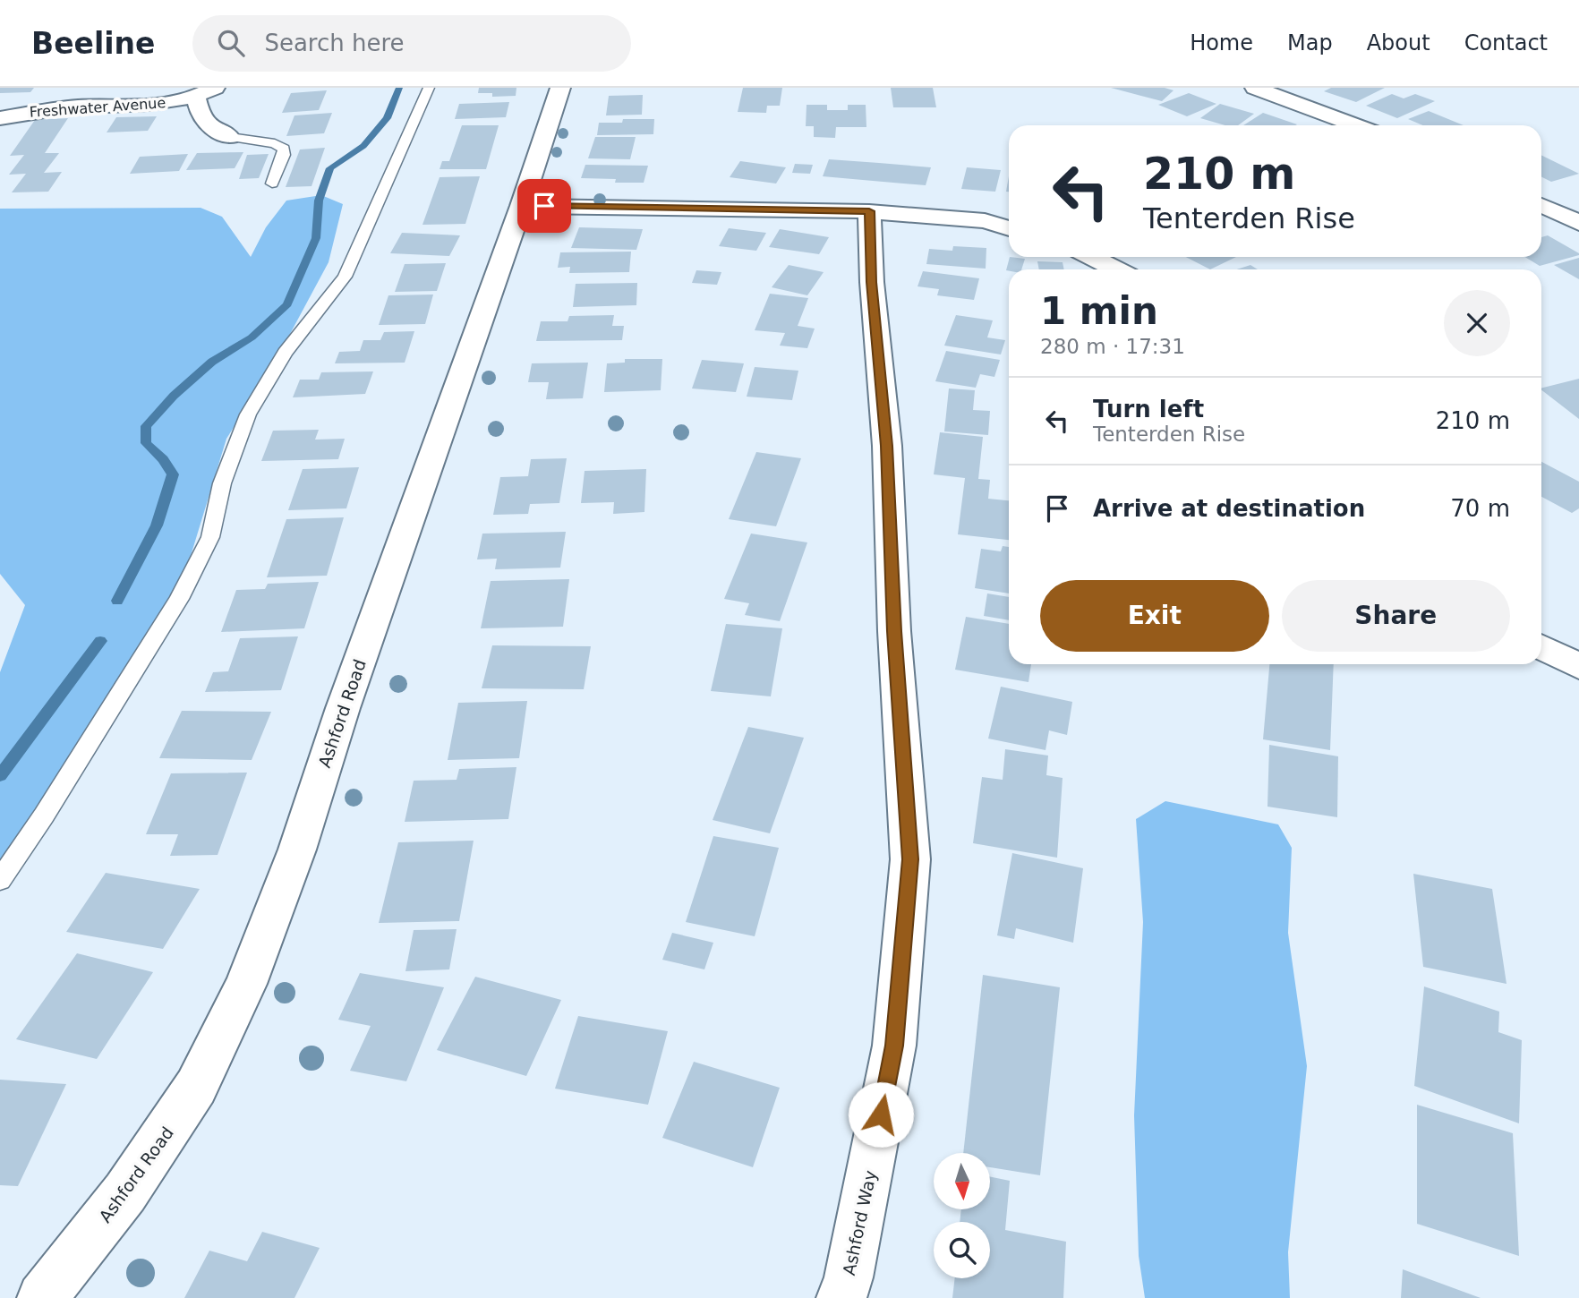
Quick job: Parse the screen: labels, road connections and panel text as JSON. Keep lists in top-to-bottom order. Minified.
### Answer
{"streets":{"street":["Freshwater Avenue","Ashford Road","Ashford Way"]},"north":"bottom","page":{"header":"Beeline","search":"Search here","nav":["Home","Map","About","Contact"],"turn":["210 m","Tenterden Rise"],"heading":["1 min","280 m · 17:31"],"list":[{"name":"Turn left","note":"Tenterden Rise","value":"210 m"},{"name":"Arrive at destination","value":"70 m"}],"buttons":["Exit","Share"]}}
